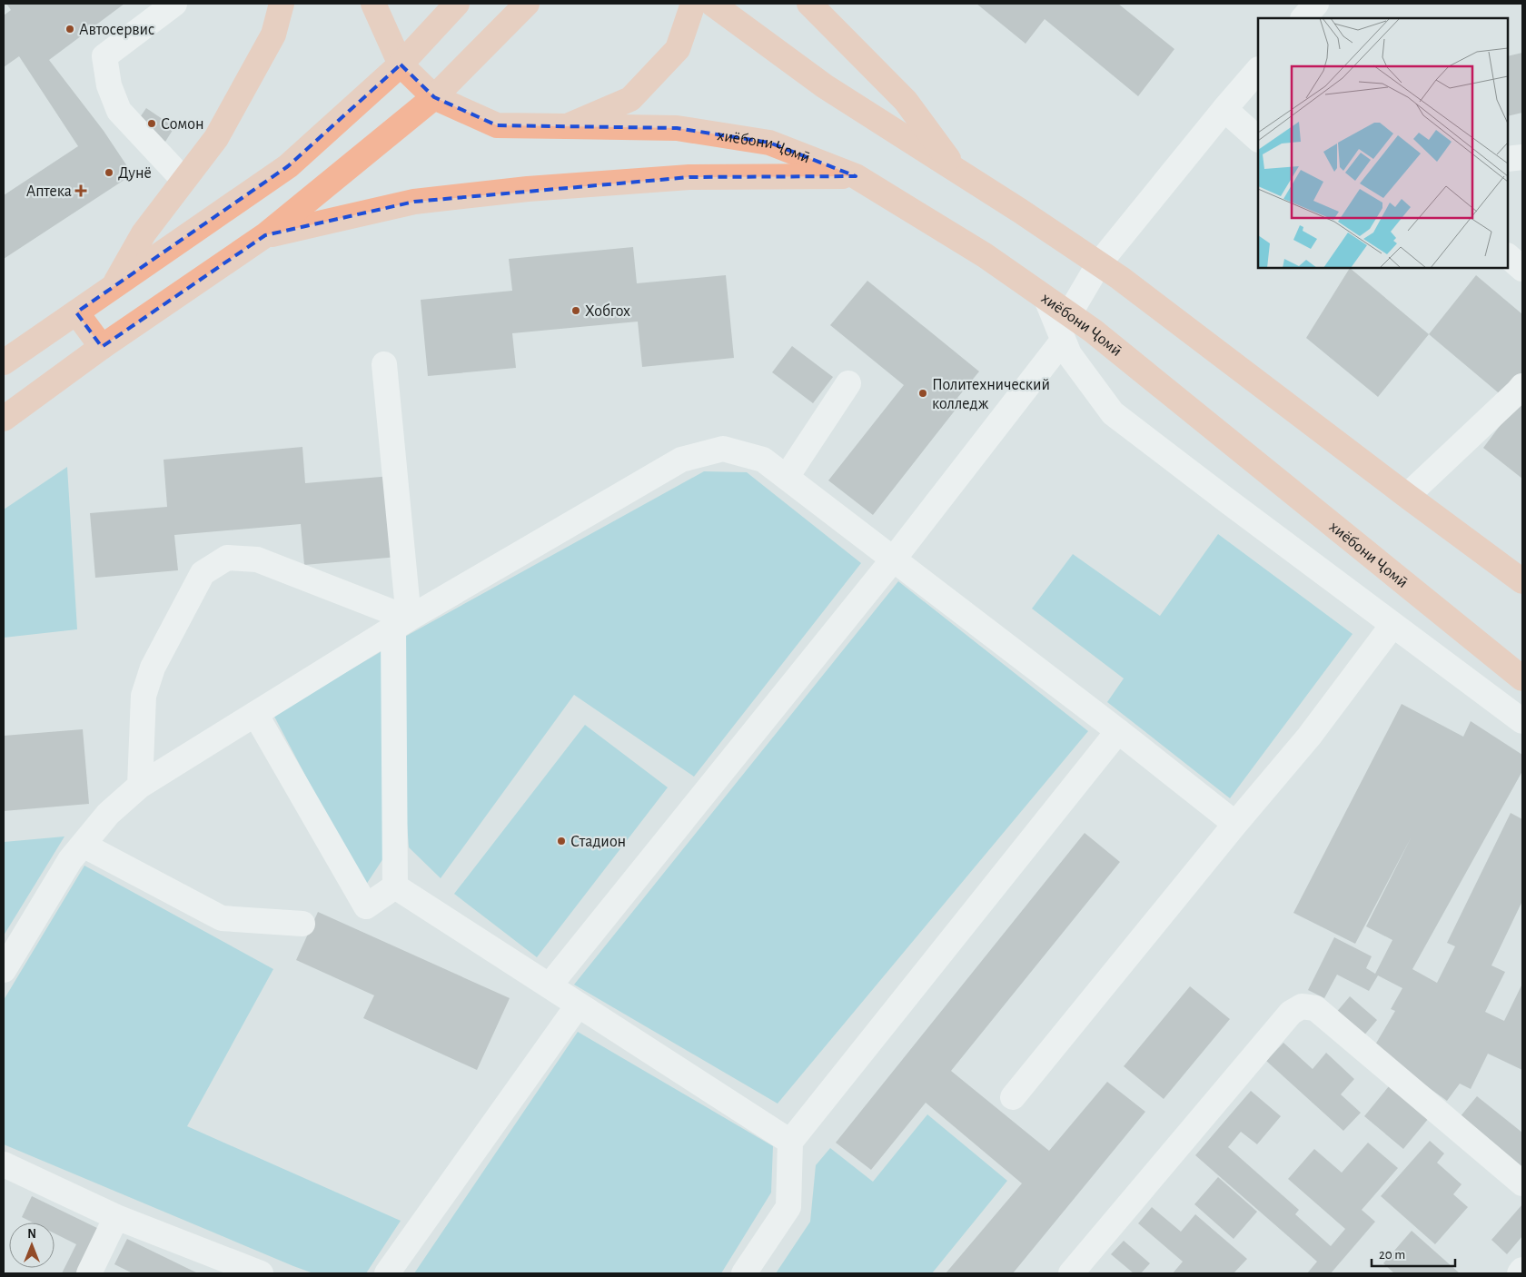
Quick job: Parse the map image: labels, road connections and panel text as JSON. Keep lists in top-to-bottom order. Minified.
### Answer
{"streets":{"main road":["хиёбони Ҷомӣ"]},"places":{"other":["Автосервис","Сомон","Дунё","Хобгох","Политехнический колледж","Стадион"],"health":["Аптека"]},"scale_bar":"20 m","north":"top"}
